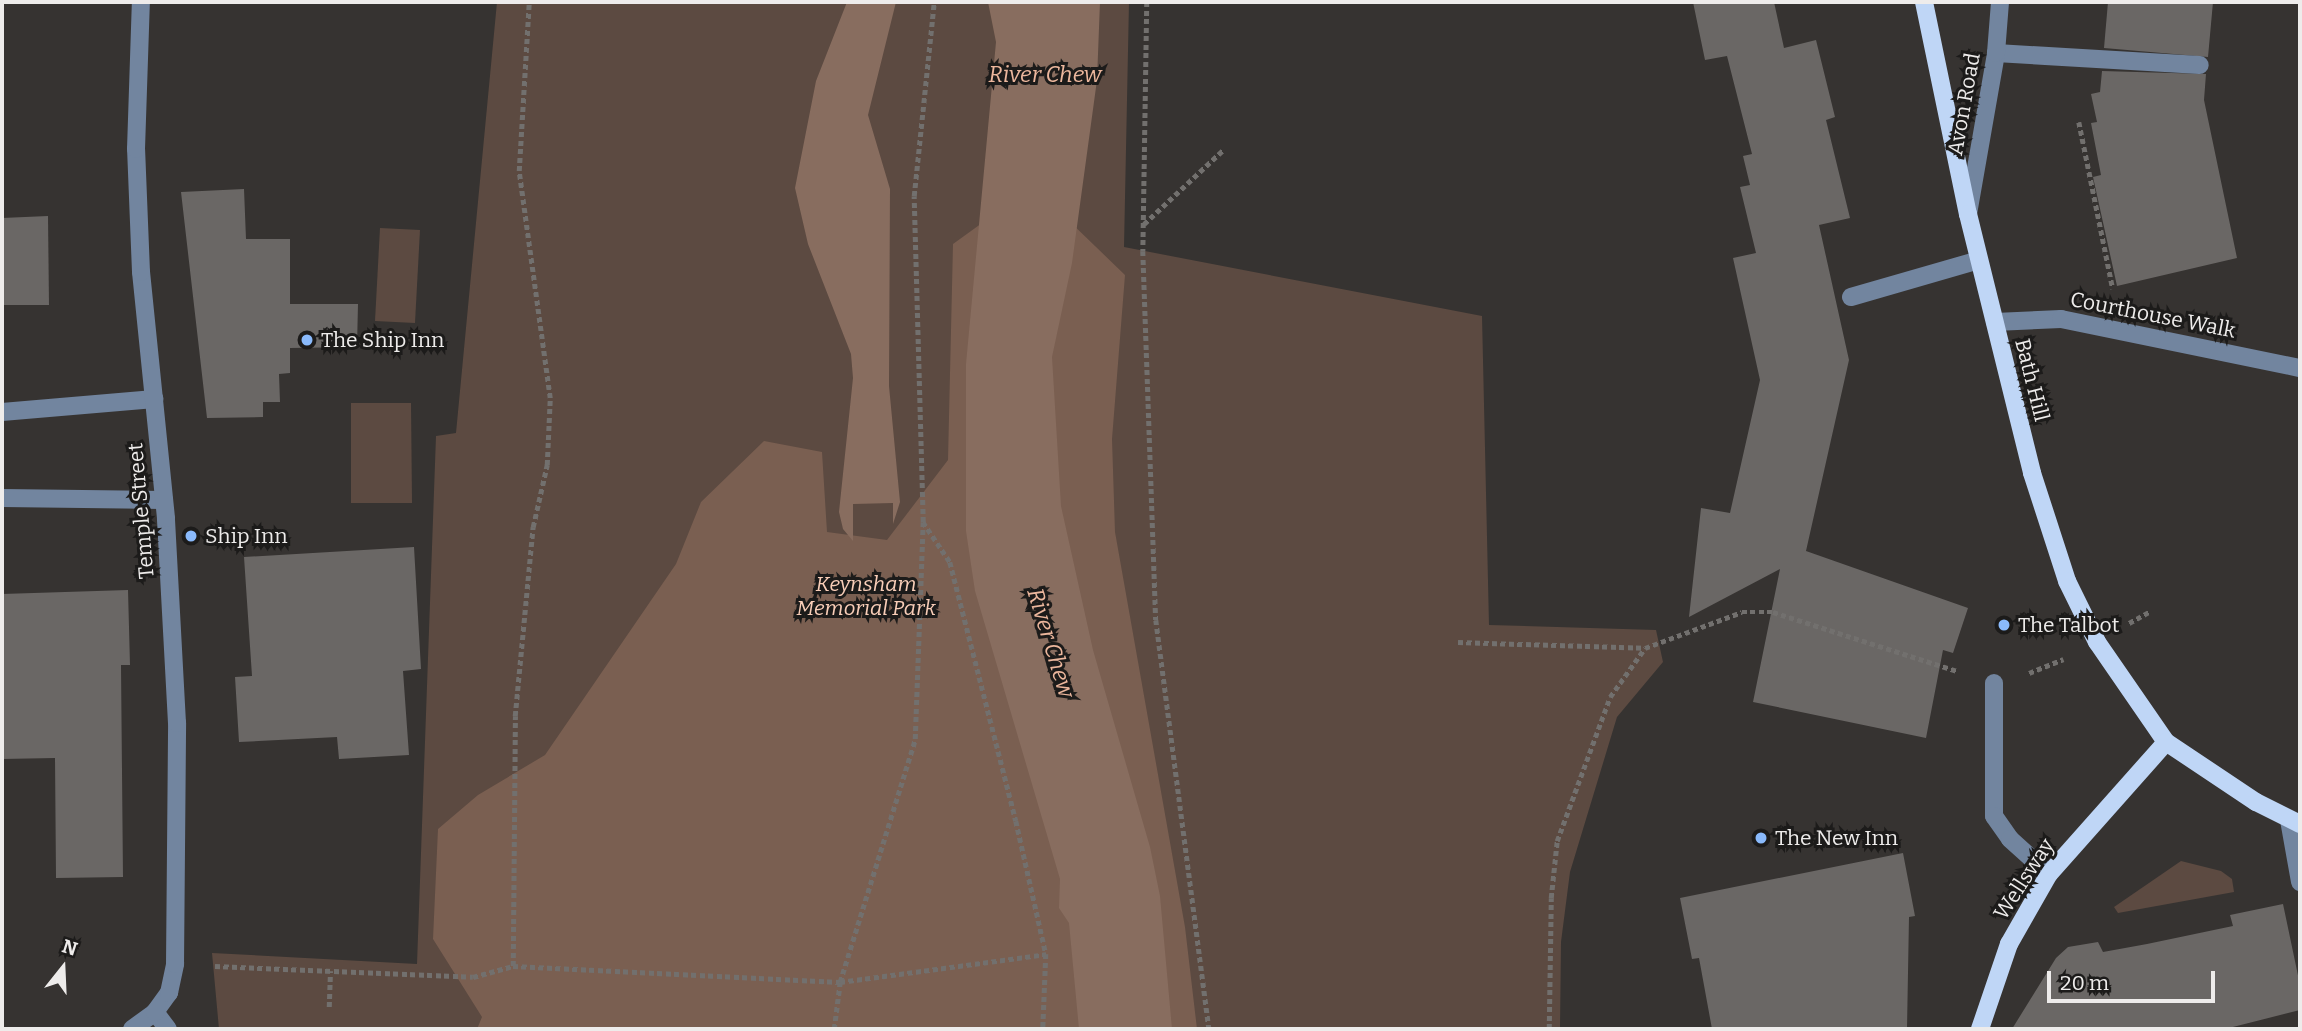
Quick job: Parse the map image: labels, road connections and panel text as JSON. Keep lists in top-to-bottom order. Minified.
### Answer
{"streets":{"main road":["Bath Hill","Wellsway"],"street":["Avon Road","Courthouse Walk","Temple Street"]},"crossings":[["Avon Road","Bath Hill"],["Courthouse Walk","Bath Hill"],["Bath Hill","Wellsway"]],"water":["River Chew"],"parks":["Keynsham Memorial Park"],"places":["The Ship Inn","Ship Inn","The Talbot","The New Inn"],"scale_bar":"20 m","north":"top"}
